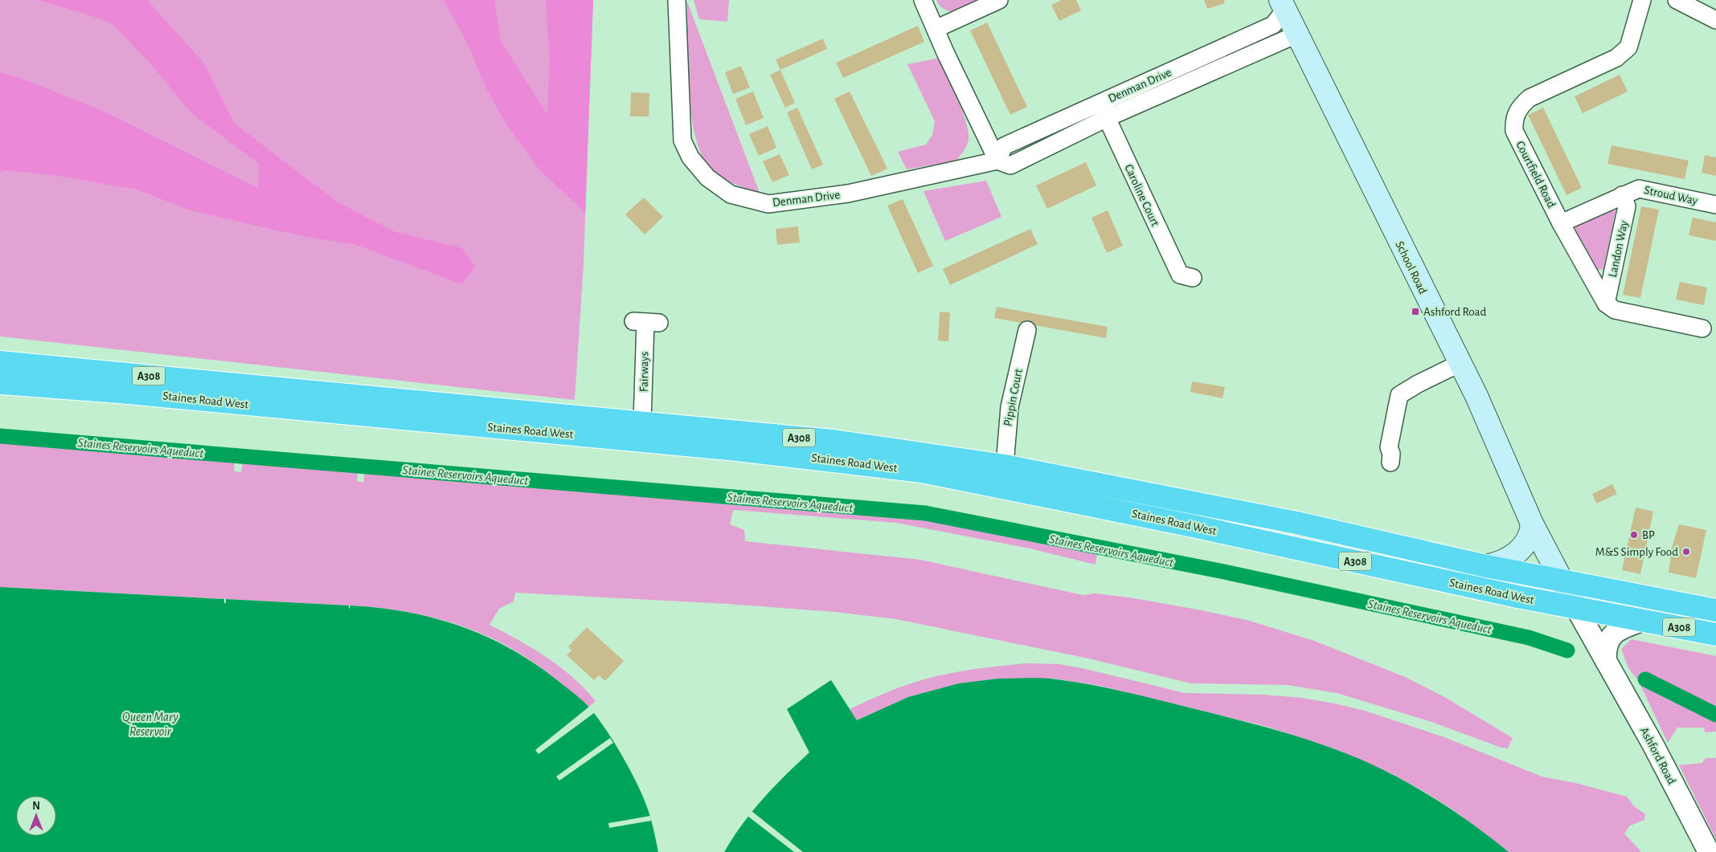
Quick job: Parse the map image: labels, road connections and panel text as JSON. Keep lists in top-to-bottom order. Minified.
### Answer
{"streets":{"highway":["A308","Staines Road West"],"main road":["School Road"],"street":["Denman Drive","Courtfield Road","Caroline Court","Stroud Way","Landon Way","Fairways","Pippin Court","Ashford Road"]},"crossings":[["Denman Drive","Caroline Court"],["Denman Drive","School Road"],["Courtfield Road","Stroud Way"],["Courtfield Road","Landon Way"],["Stroud Way","Landon Way"],["School Road","A308"],["School Road","Staines Road West"],["School Road","Ashford Road"],["Fairways","Staines Road West"],["A308","Staines Road West"],["A308","Ashford Road"],["Pippin Court","Staines Road West"],["Staines Road West","Ashford Road"]],"water":["Staines Reservoirs Aqueduct","Queen Mary Reservoir"],"places":{"transit":["Ashford Road"],"other":["BP","M&S Simply Food"]},"north":"top"}
